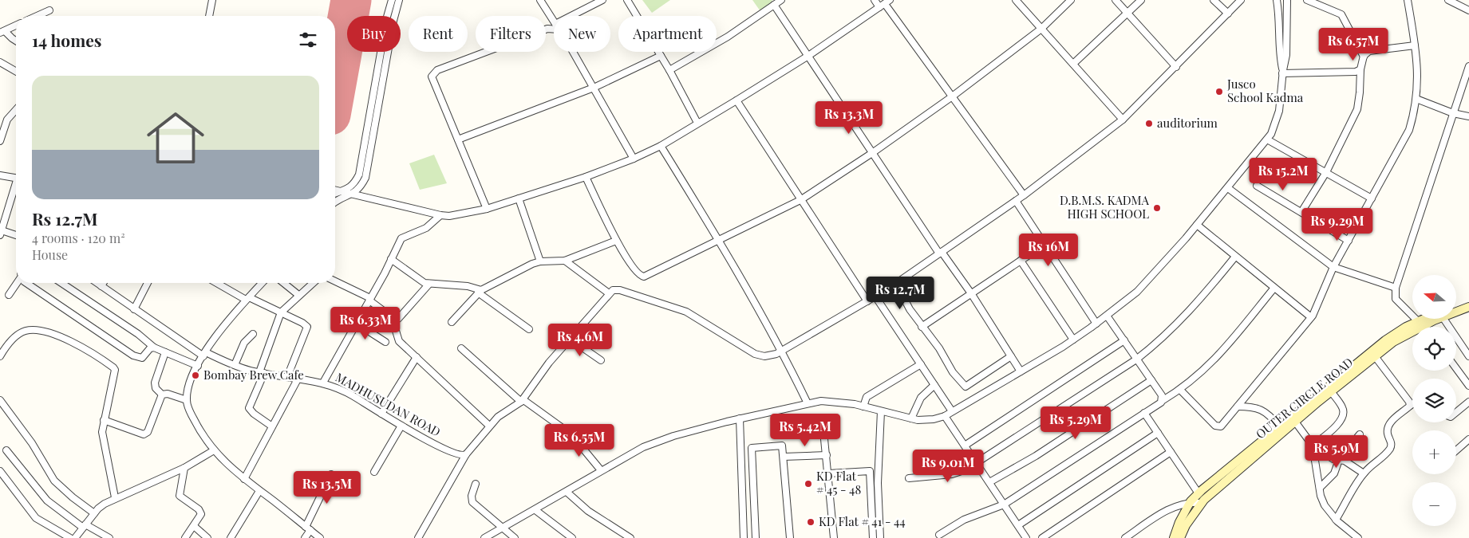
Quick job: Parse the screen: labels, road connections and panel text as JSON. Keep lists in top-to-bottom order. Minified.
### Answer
{"streets":{"main road":["OUTER CIRCLE ROAD"],"street":["MADHUSUDAN ROAD"]},"places":["Jusco School Kadma","auditorium","D.B.M.S. KADMA HIGH SCHOOL","Bombay Brew Cafe","KD Flat # 45 - 48","KD Flat # 41 - 44"],"north":"left","page":{"chip":["Buy","Rent","Filters","New","Apartment"],"heading":"14 homes","price":["Rs 6.57M","Rs 13.3M","Rs 15.2M","Rs 9.29M","Rs 16M","Rs 12.7M","Rs 6.33M","Rs 4.6M","Rs 5.29M","Rs 5.42M","Rs 6.55M","Rs 5.9M","Rs 9.01M","Rs 13.5M"],"list":[{"name":"Rs 12.7M","note":"4 rooms · 120 m² · House"}],"map_buttons":["+","−"]}}
